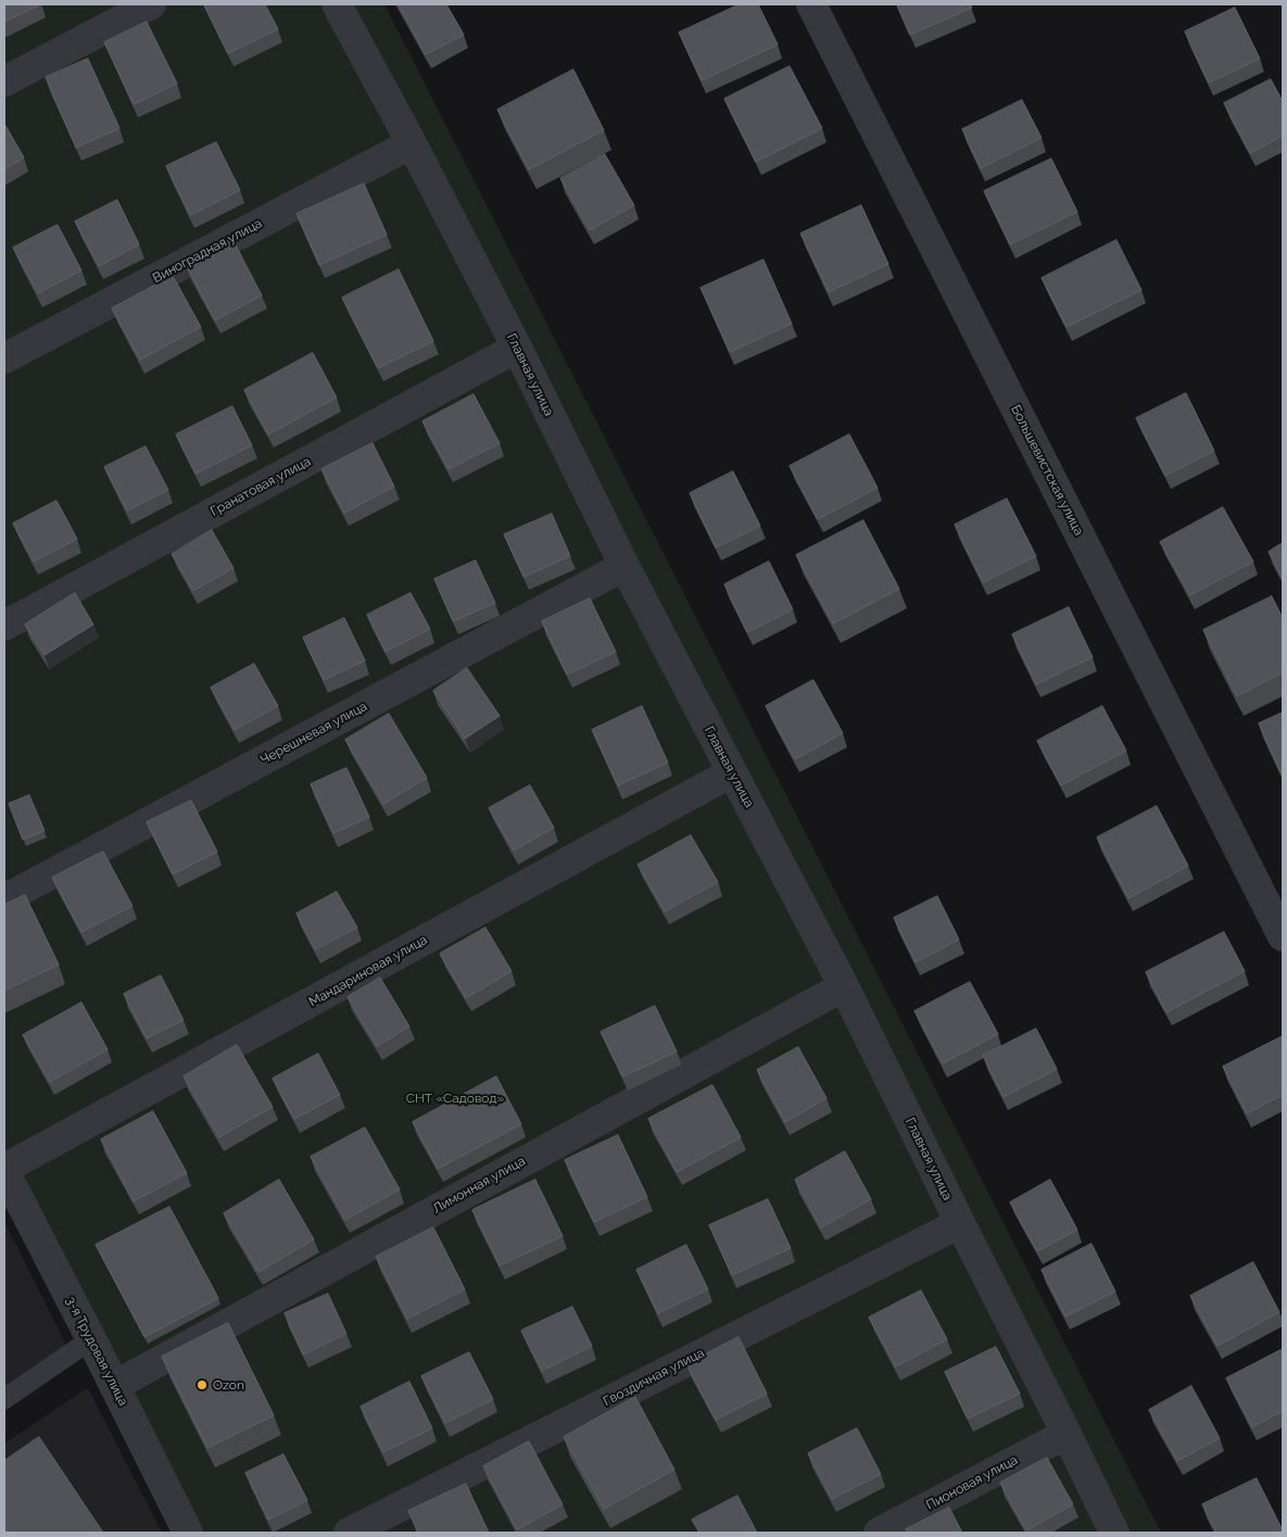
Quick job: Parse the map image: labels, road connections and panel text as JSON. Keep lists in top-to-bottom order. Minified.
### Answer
{"streets":{"street":["Виноградная улица","Главная улица","Большевистская улица","Гранатовая улица","Черешневая улица","Мандариновая улица","Лимонная улица","3-я Трудовая улица","Гвоздичная улица","Пионовая улица"]},"crossings":[["Виноградная улица","Главная улица"],["Главная улица","Гранатовая улица"],["Главная улица","Черешневая улица"],["Главная улица","Мандариновая улица"],["Главная улица","Лимонная улица"],["Главная улица","Гвоздичная улица"],["Главная улица","Пионовая улица"],["Мандариновая улица","3-я Трудовая улица"],["Лимонная улица","3-я Трудовая улица"]],"parks":["СНТ «Садовод»"],"places":["Ozon"]}
